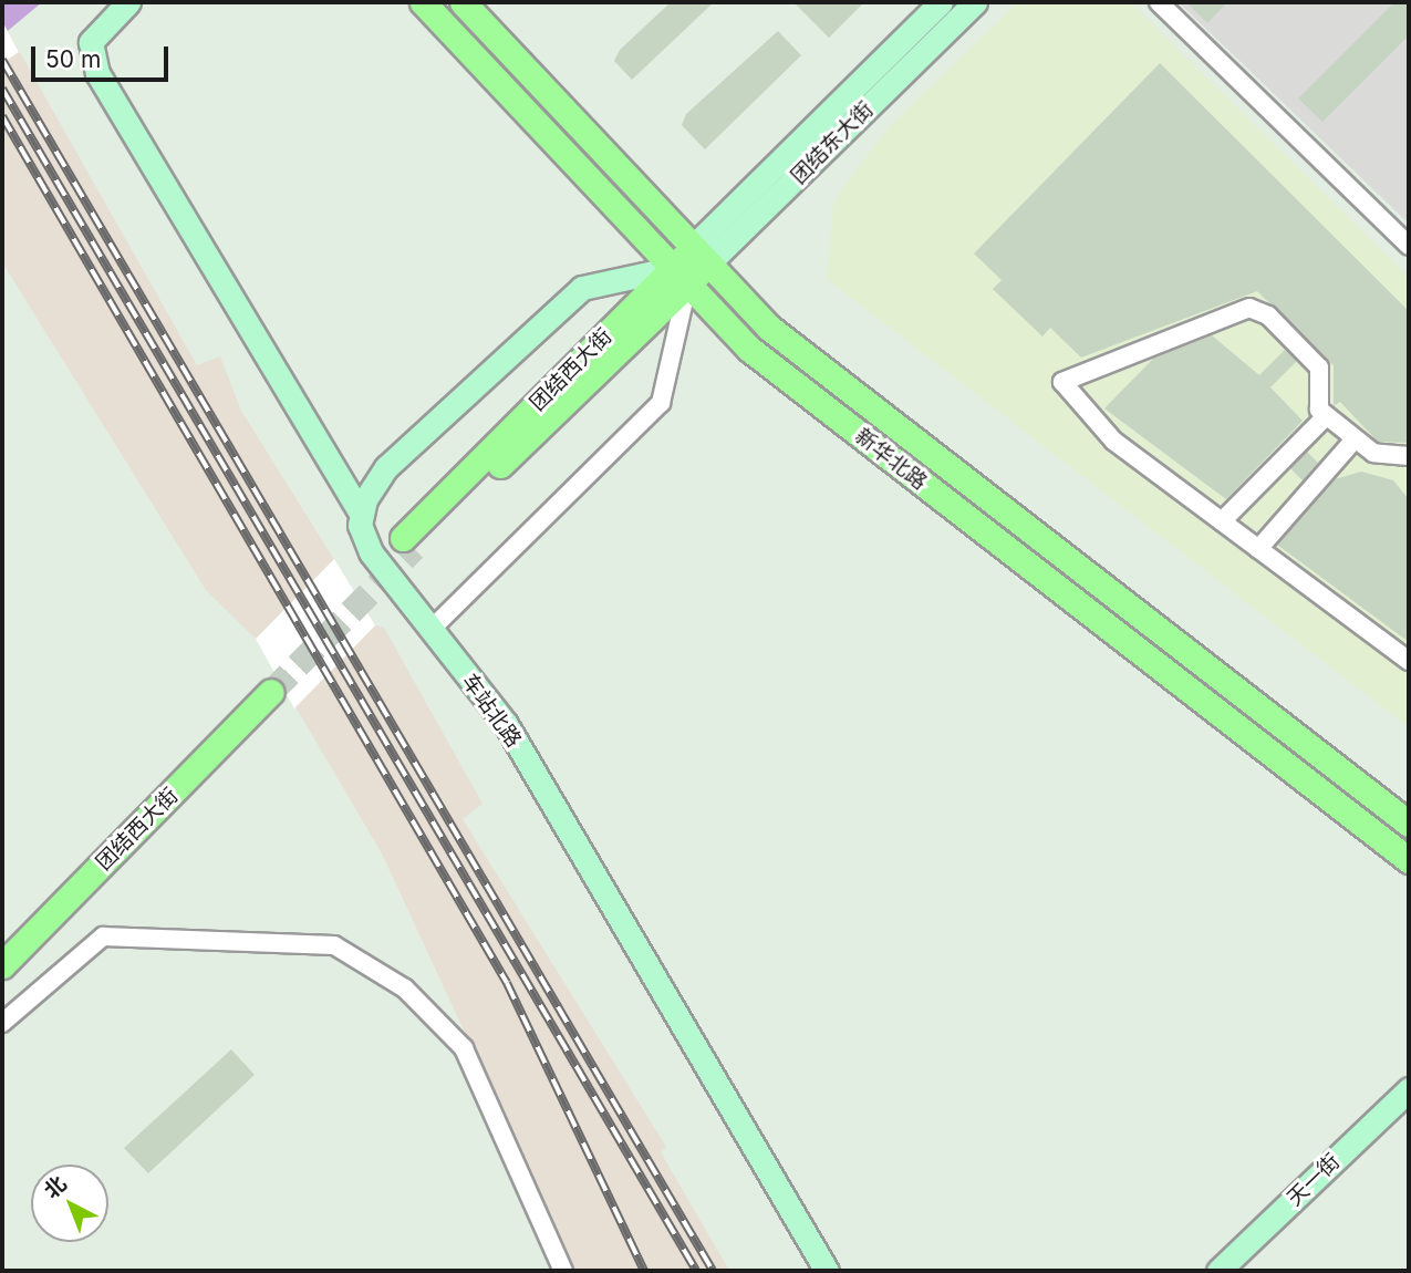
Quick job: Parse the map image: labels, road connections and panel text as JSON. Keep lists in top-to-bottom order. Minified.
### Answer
{"streets":{"main road":["团结东大街","团结西大街","新华北路"],"street":["车站北路","天一街"]},"crossings":[["团结东大街","团结西大街"],["团结东大街","新华北路"],["团结西大街","新华北路"]],"scale_bar":"50 m","north":"top left"}
